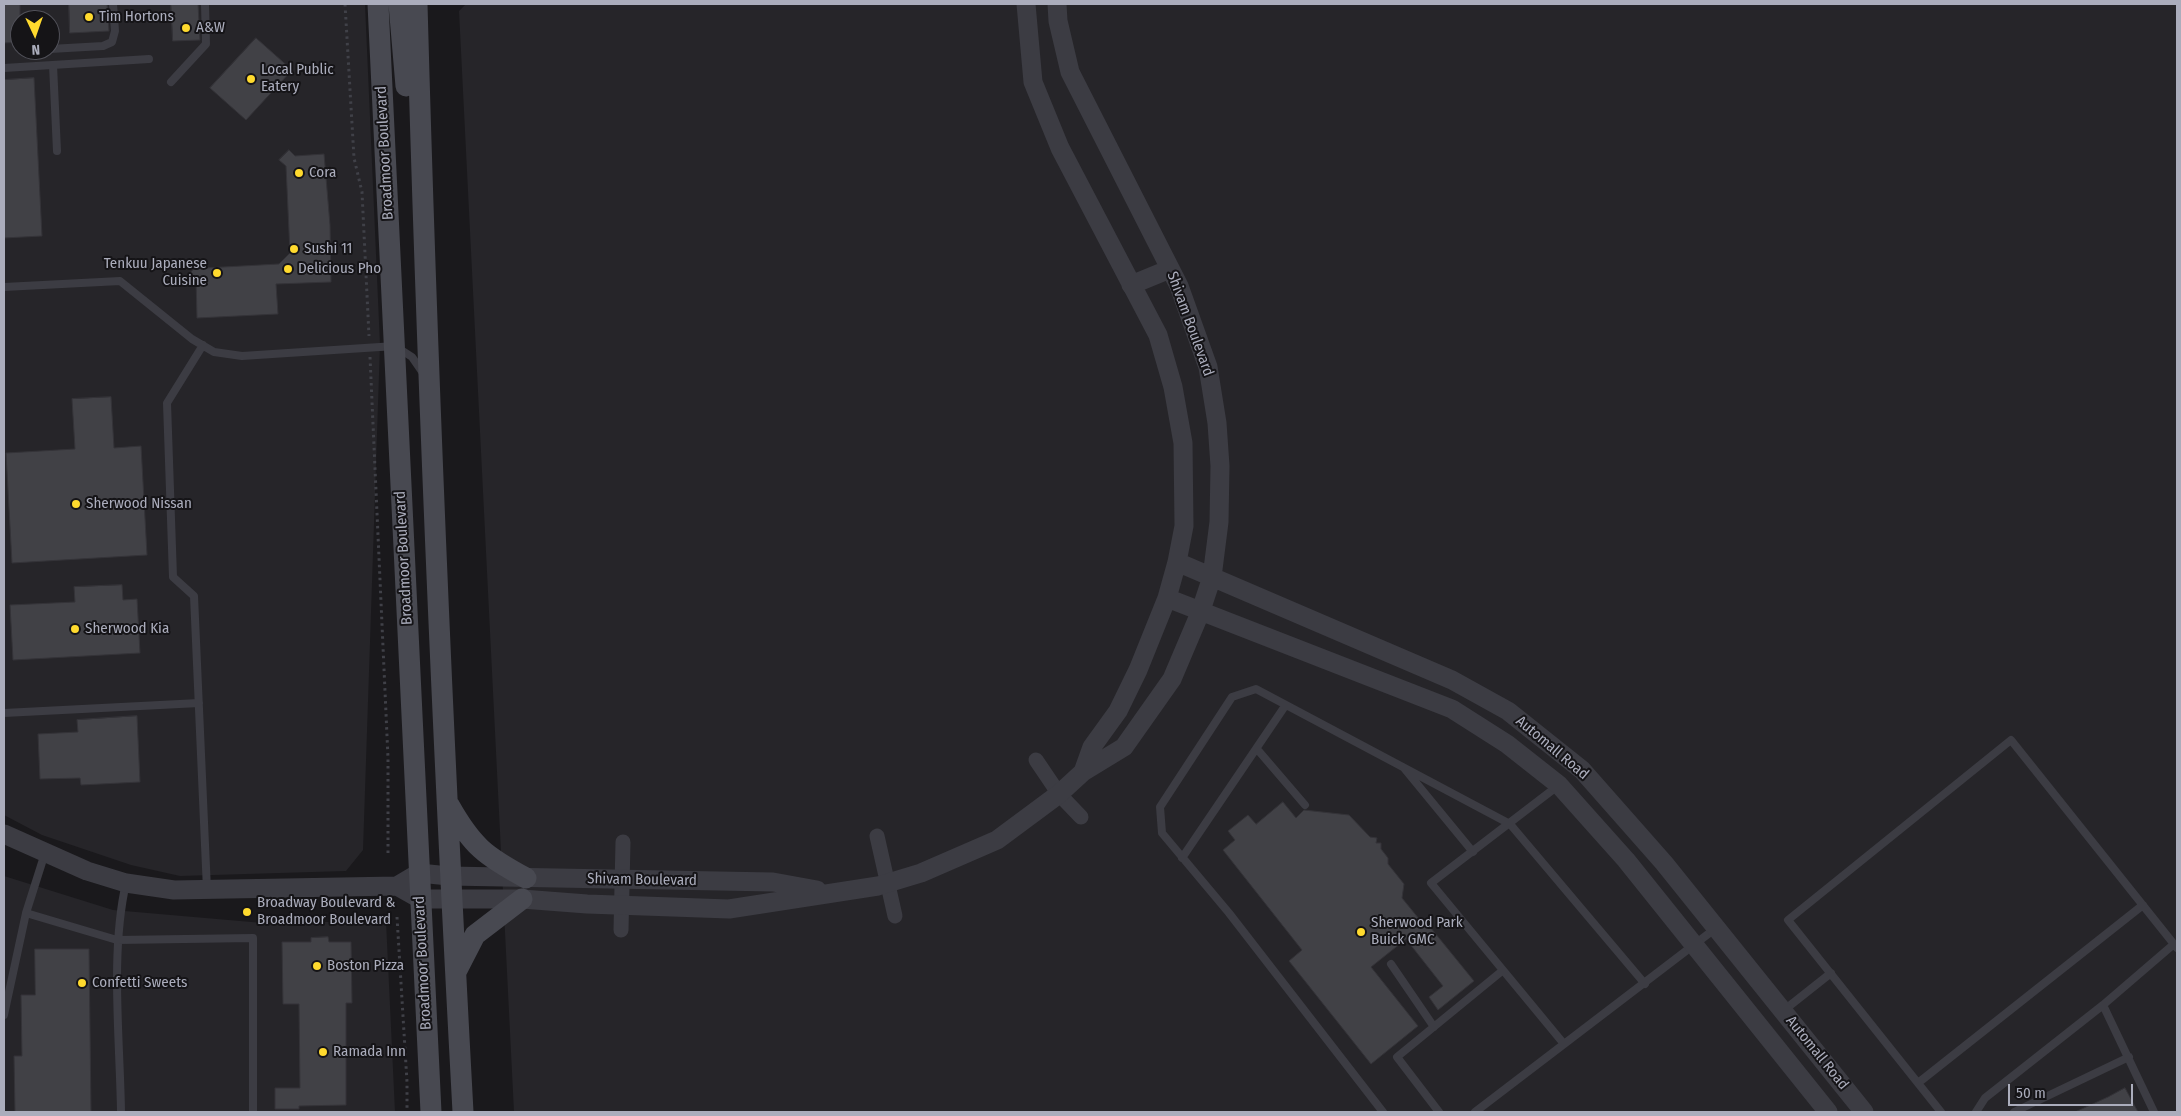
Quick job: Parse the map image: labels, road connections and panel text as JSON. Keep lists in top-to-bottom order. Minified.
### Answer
{"streets":{"main road":["Broadmoor Boulevard"],"street":["Shivam Boulevard","Automall Road"]},"crossings":[["Broadmoor Boulevard","Shivam Boulevard"],["Shivam Boulevard","Automall Road"]],"places":["Tim Hortons","A&W","Local Public Eatery","Cora","Sushi 11","Delicious Pho","Tenkuu Japanese Cuisine","Sherwood Nissan","Sherwood Kia","Broadway Boulevard & Broadmoor Boulevard","Sherwood Park Buick GMC","Boston Pizza","Confetti Sweets","Ramada Inn"],"scale_bar":"50 m","north":"bottom"}
